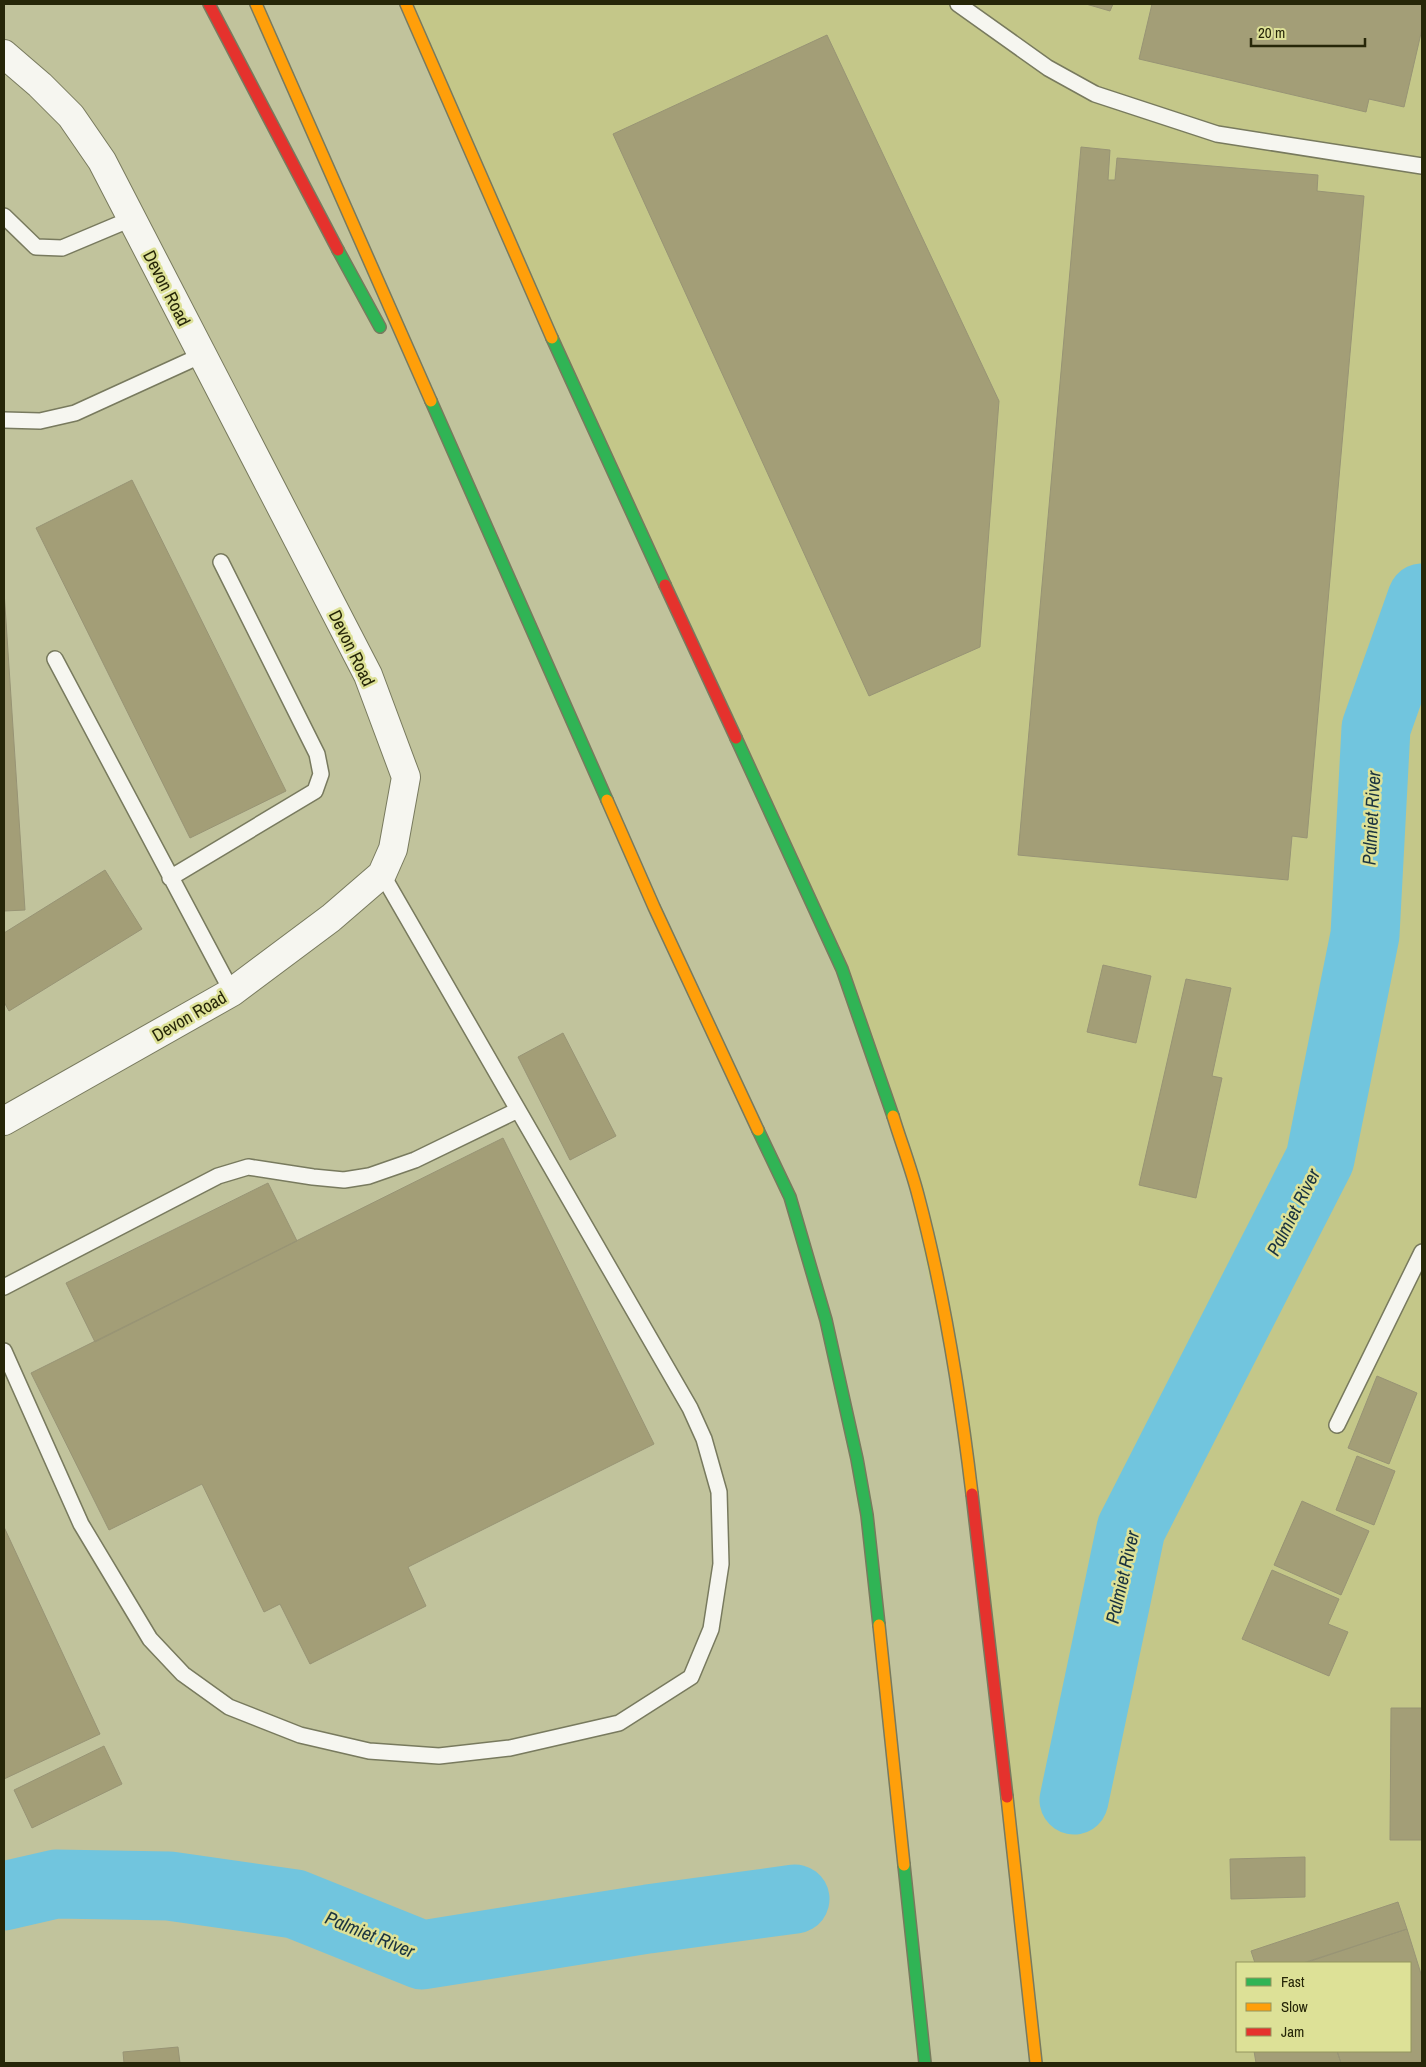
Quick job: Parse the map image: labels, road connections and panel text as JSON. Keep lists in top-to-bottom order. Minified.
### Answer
{"streets":{"street":["Devon Road"]},"water":["Palmiet River"],"legend":["Fast","Slow","Jam"],"scale_bar":"20 m"}
